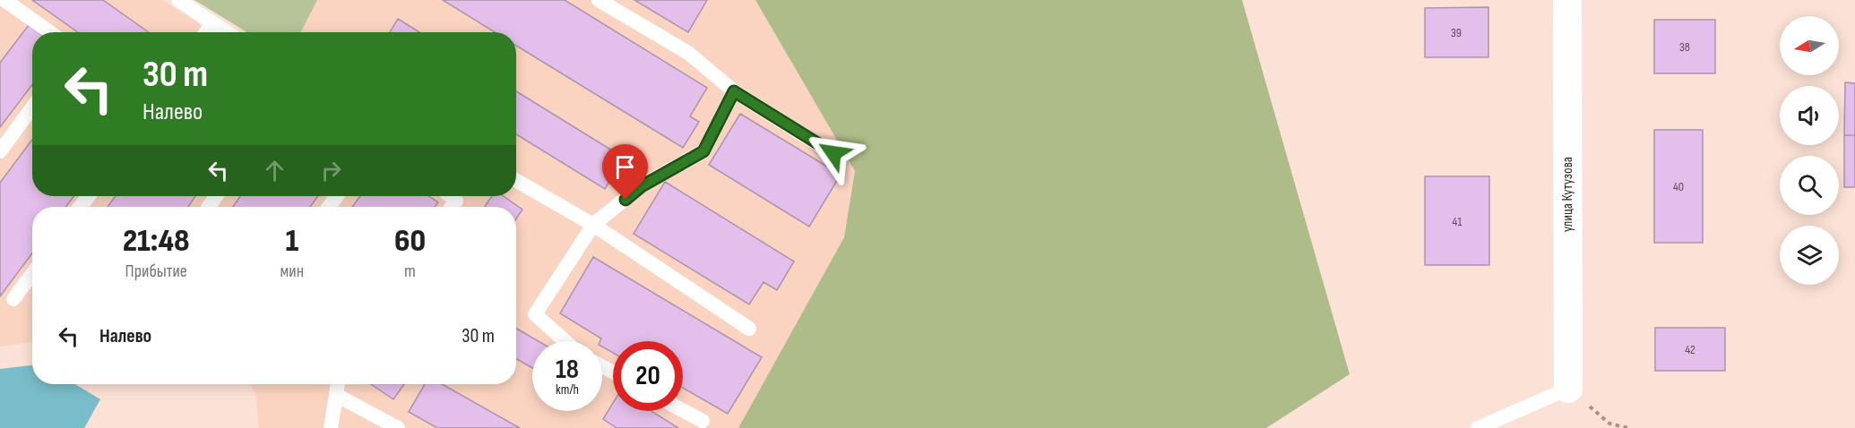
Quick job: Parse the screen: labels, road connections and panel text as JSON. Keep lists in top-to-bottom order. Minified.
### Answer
{"streets":{"street":["улица Кутузова"]},"house_numbers":["39","38","40","41","42"],"north":"left","page":{"turn":["30 m","Налево"],"eta":["21:48","Прибытие","1","мин","60","m"],"list":[{"name":"Налево","value":"30 m"}],"speed":"18 km/h","limit":"20"}}
